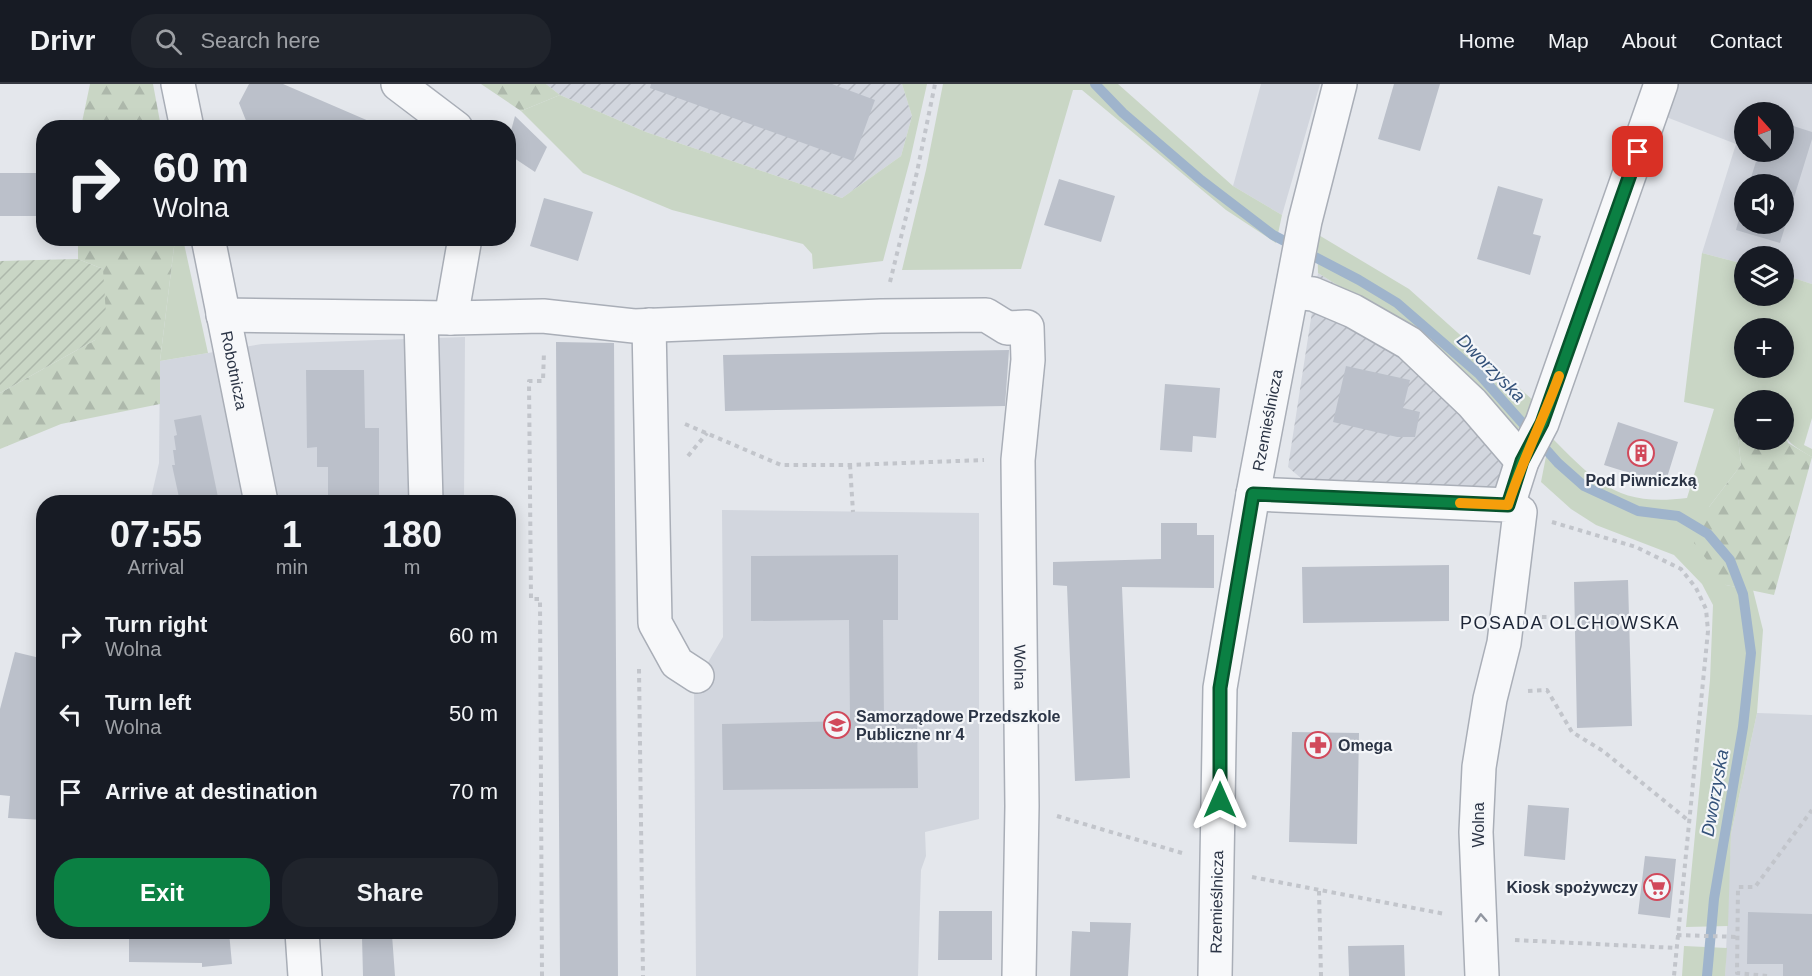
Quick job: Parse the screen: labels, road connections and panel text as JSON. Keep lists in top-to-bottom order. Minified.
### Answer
{"streets":{"street":["Robotnicza","Rzemieślnicza","Wolna"]},"districts":["POSADA OLCHOWSKA"],"water":["Dworzyska"],"places":{"building":["Pod Piwniczką"],"school or university":["Samorządowe Przedszkole Publiczne nr 4"],"pharmacy":["Omega"],"supermarket":["Kiosk spożywczy"]},"north":"top","page":{"header":"Drivr","search":"Search here","nav":["Home","Map","About","Contact"],"map_buttons":["+","−"],"turn":["60 m","Wolna"],"eta":["07:55","Arrival","1","min","180","m"],"list":[{"name":"Turn right","note":"Wolna","value":"60 m"},{"name":"Turn left","note":"Wolna","value":"50 m"},{"name":"Arrive at destination","value":"70 m"}],"buttons":["Exit","Share"]}}
